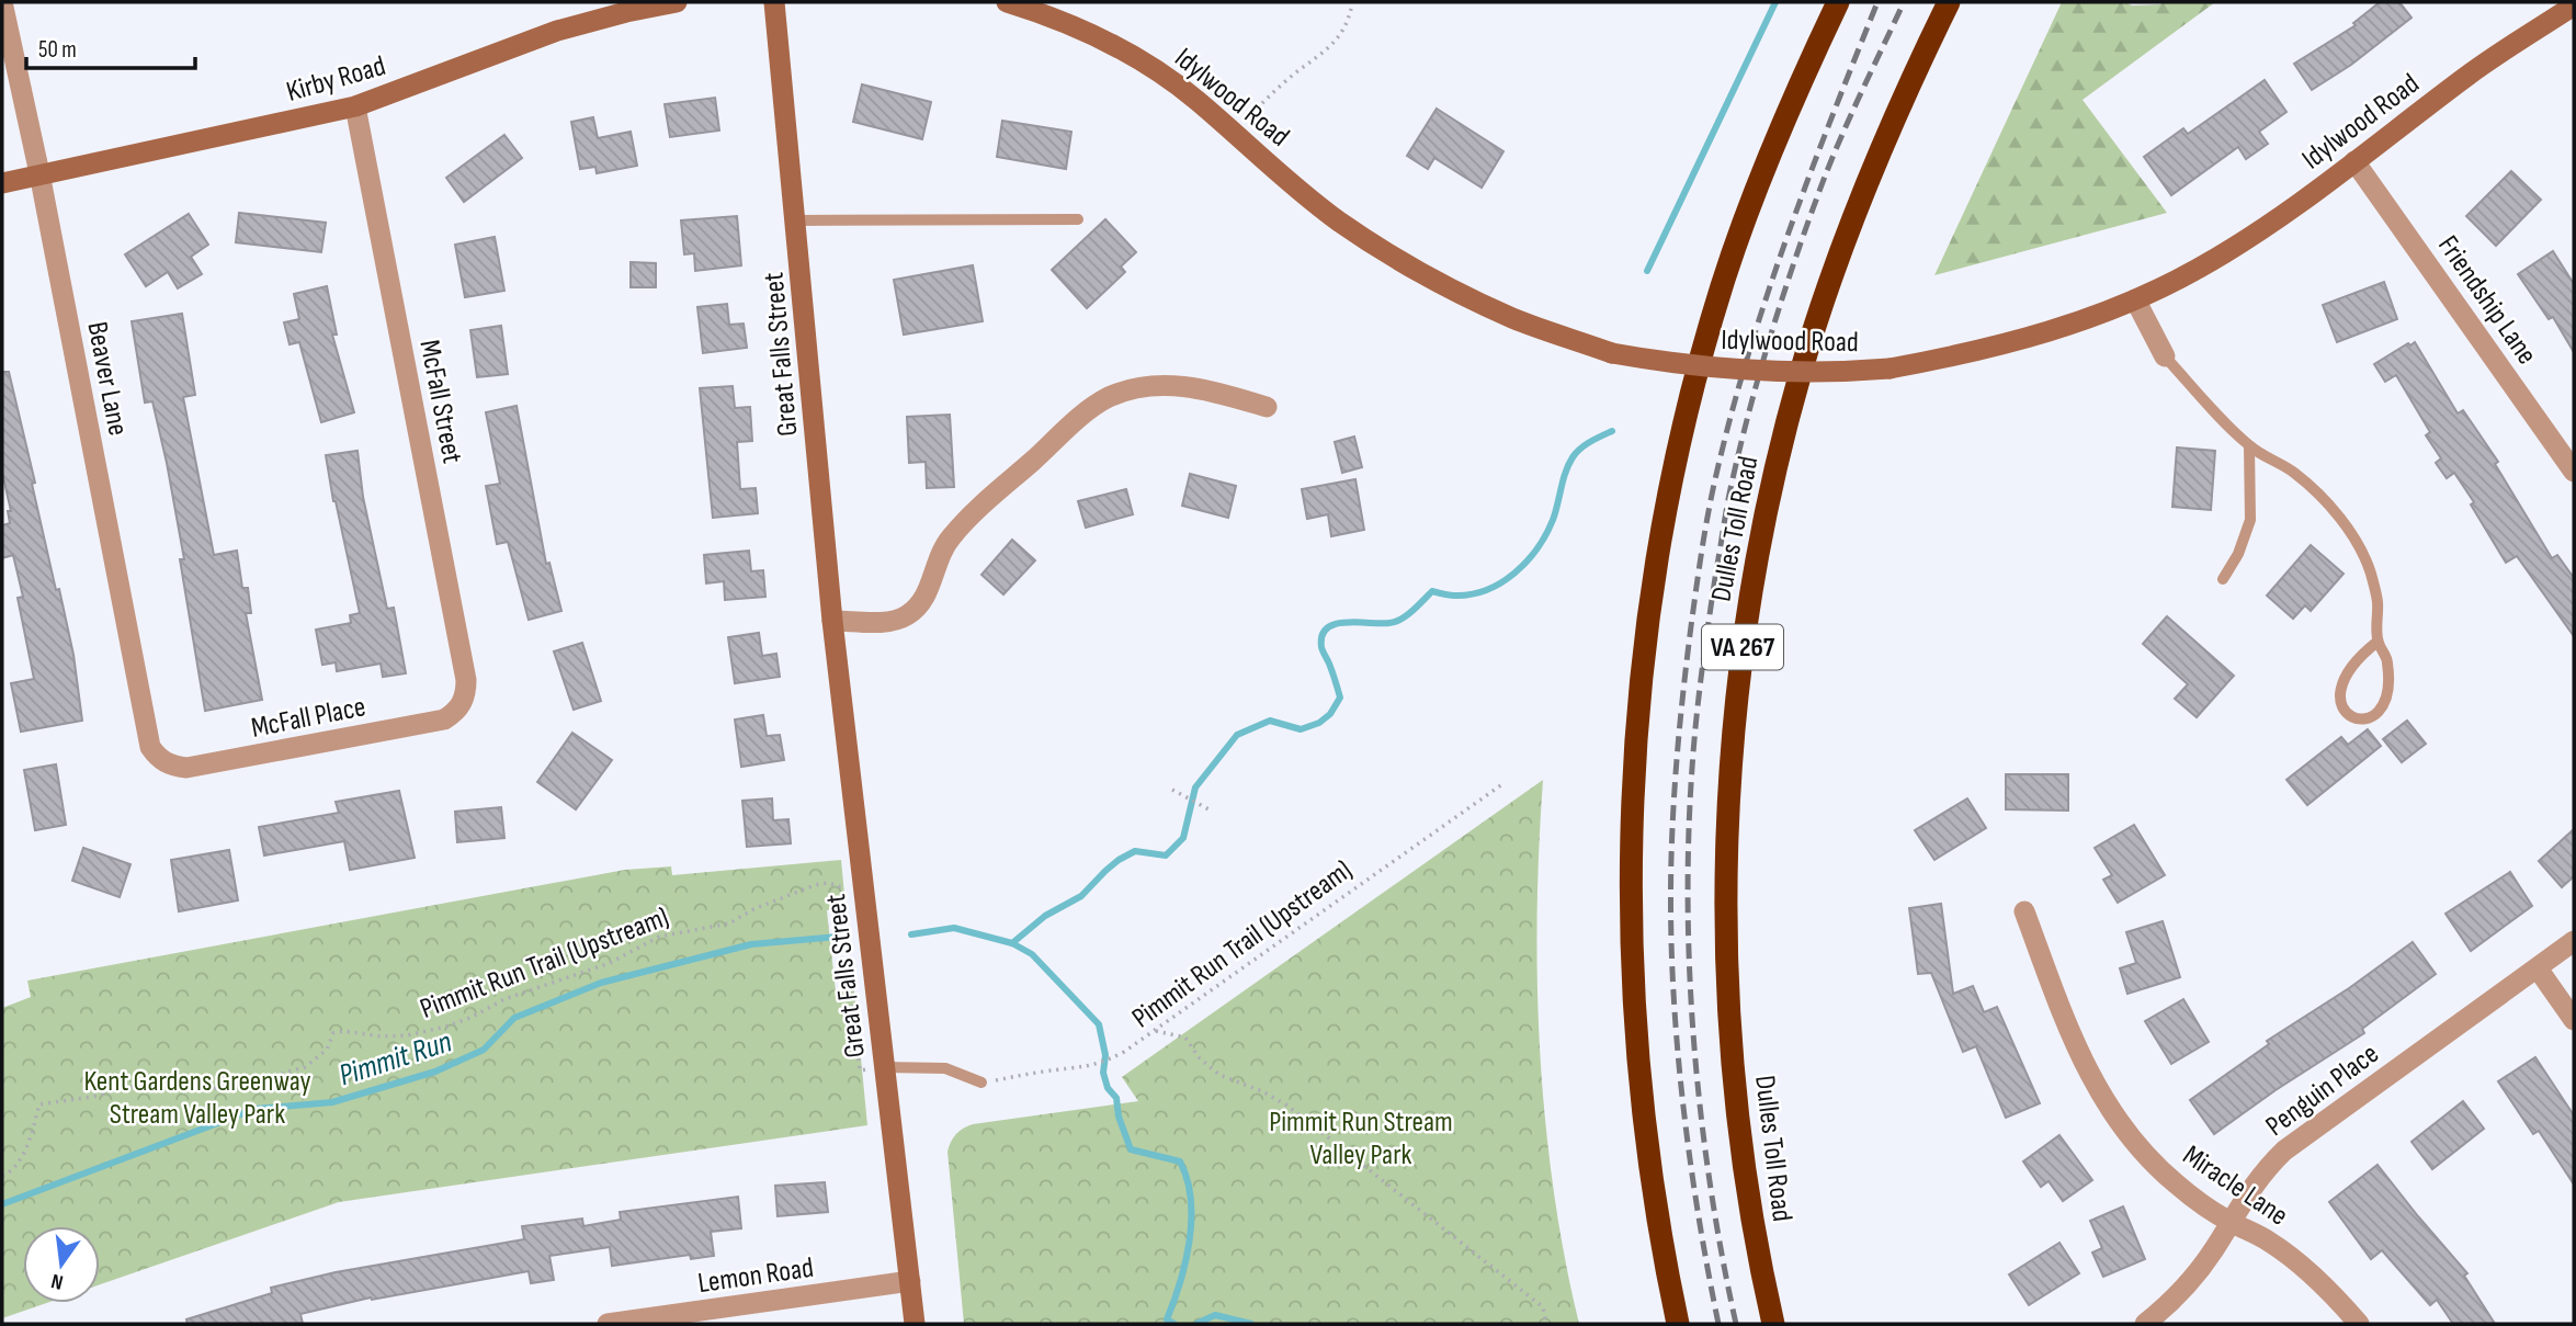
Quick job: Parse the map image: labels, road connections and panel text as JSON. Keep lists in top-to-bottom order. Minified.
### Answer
{"streets":{"highway":["Dulles Toll Road","VA 267"],"main road":["Kirby Road","Idylwood Road","Great Falls Street"],"street":["Friendship Lane","Beaver Lane","McFall Street","McFall Place","Penguin Place","Miracle Lane","Lemon Road"],"path":["Pimmit Run Trail (Upstream)"]},"crossings":[["Kirby Road","Beaver Lane"],["Kirby Road","McFall Street"],["Idylwood Road","Friendship Lane"],["Great Falls Street","Lemon Road"],["Beaver Lane","McFall Place"],["McFall Street","McFall Place"],["Penguin Place","Miracle Lane"]],"water":["Pimmit Run"],"parks":["Kent Gardens Greenway Stream Valley Park","Pimmit Run Stream Valley Park"],"scale_bar":"50 m","north":"bottom"}
